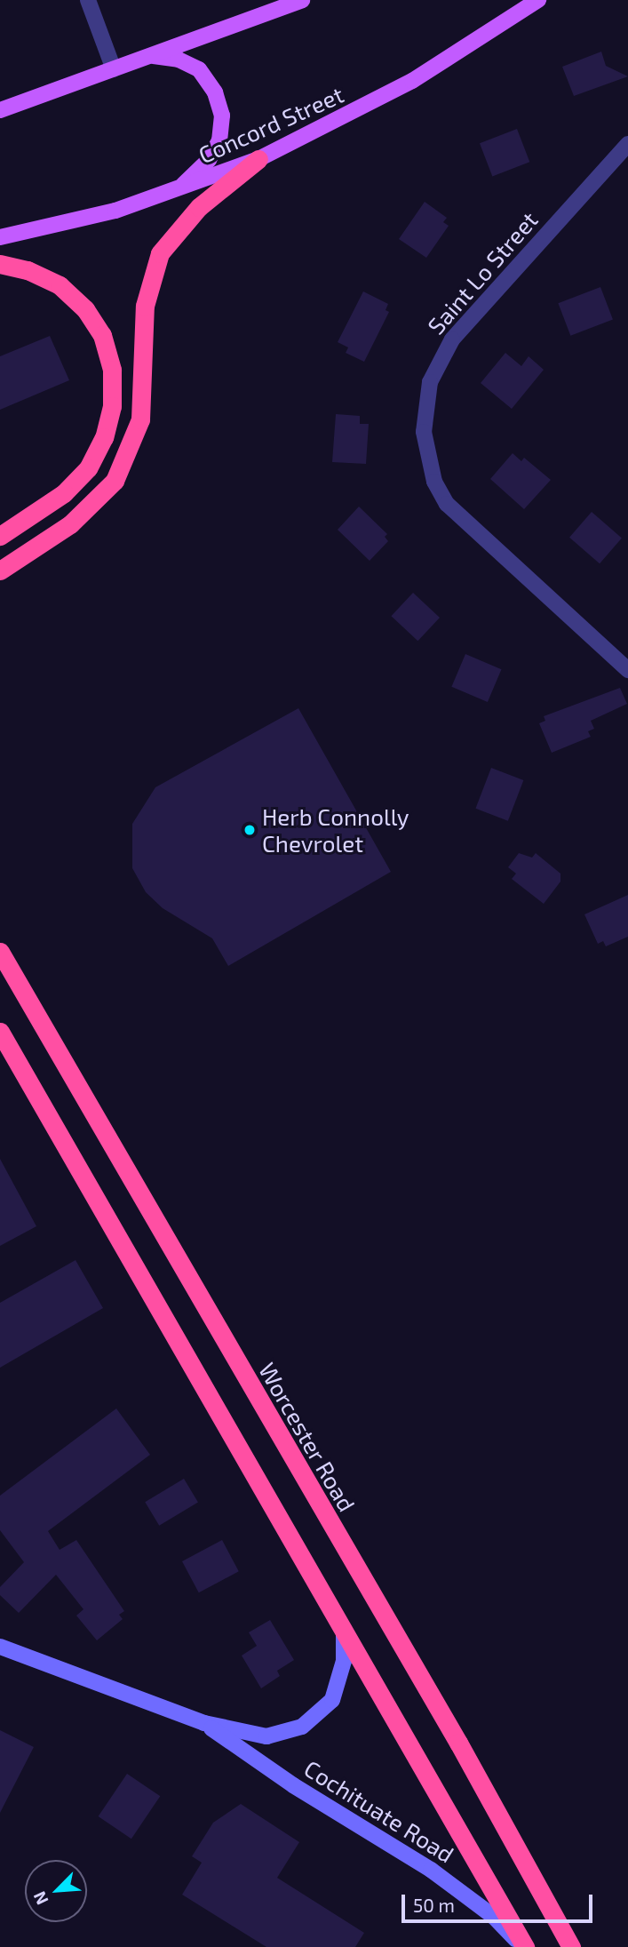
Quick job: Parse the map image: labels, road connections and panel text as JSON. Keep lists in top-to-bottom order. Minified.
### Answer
{"streets":{"highway":["Worcester Road"],"main road":["Concord Street","Cochituate Road"],"street":["Saint Lo Street"]},"places":["Herb Connolly Chevrolet"],"scale_bar":"50 m","north":"bottom left"}
